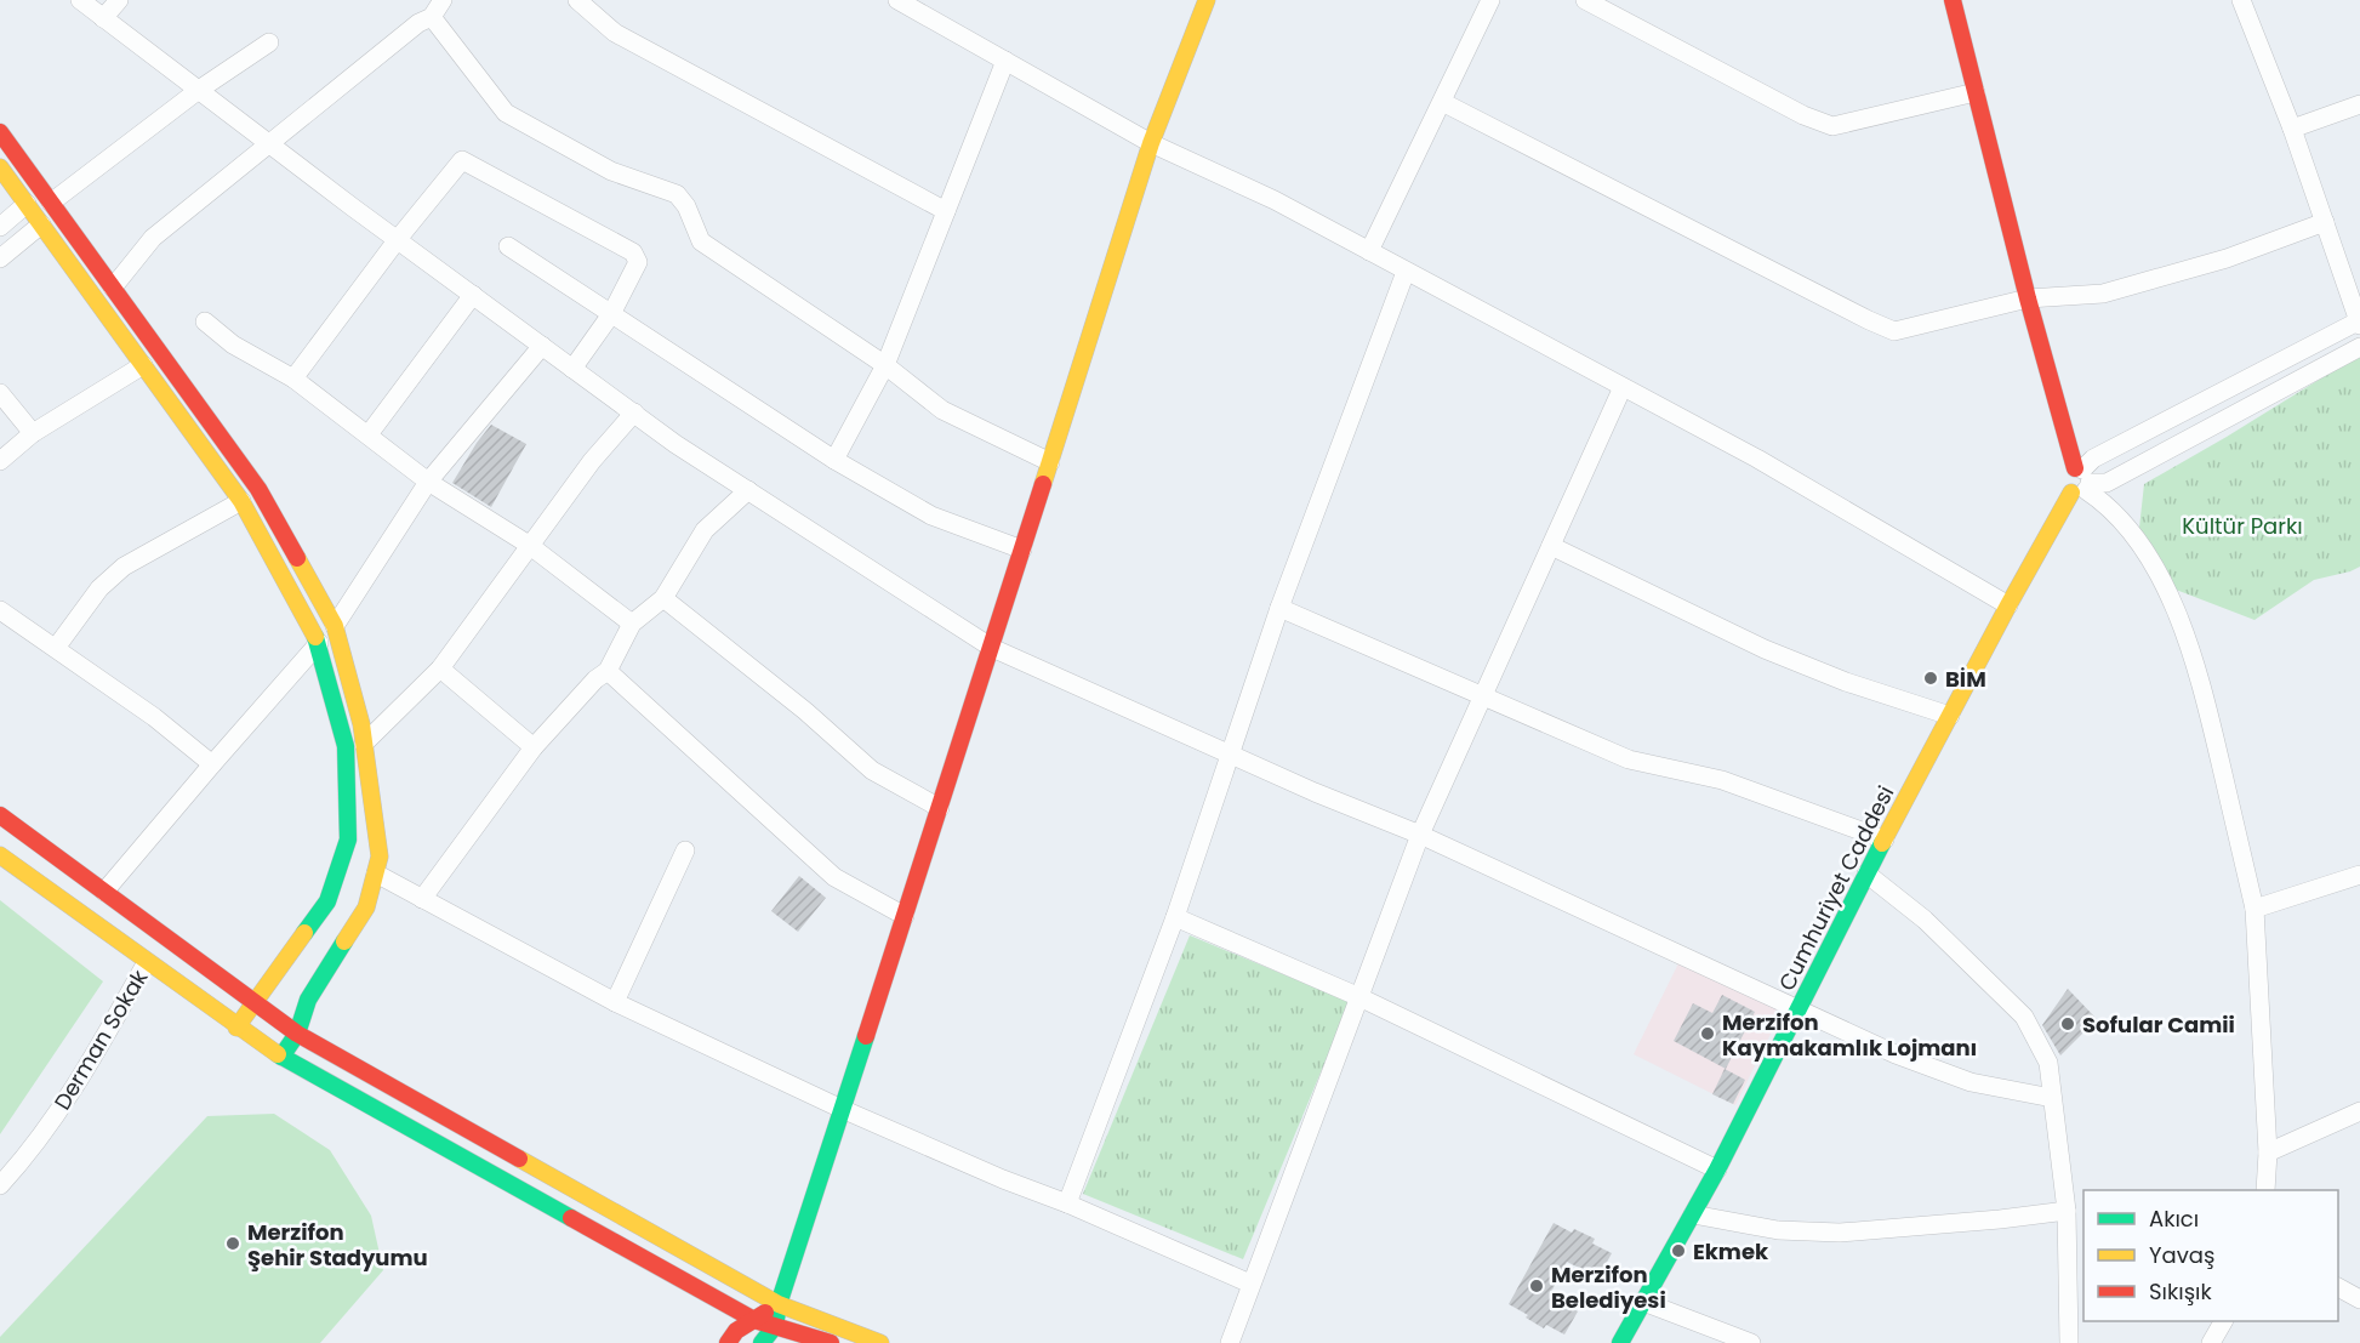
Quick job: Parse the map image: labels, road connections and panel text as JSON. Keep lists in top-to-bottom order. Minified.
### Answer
{"streets":{"street":["Cumhuriyet Caddesi","Derman Sokak"]},"parks":["Kültür Parkı"],"places":["BİM","Sofular Camii","Merzifon Kaymakamlık Lojmanı","Merzifon Şehir Stadyumu","Ekmek","Merzifon Belediyesi"],"legend":["Akıcı","Yavaş","Sıkışık"]}
